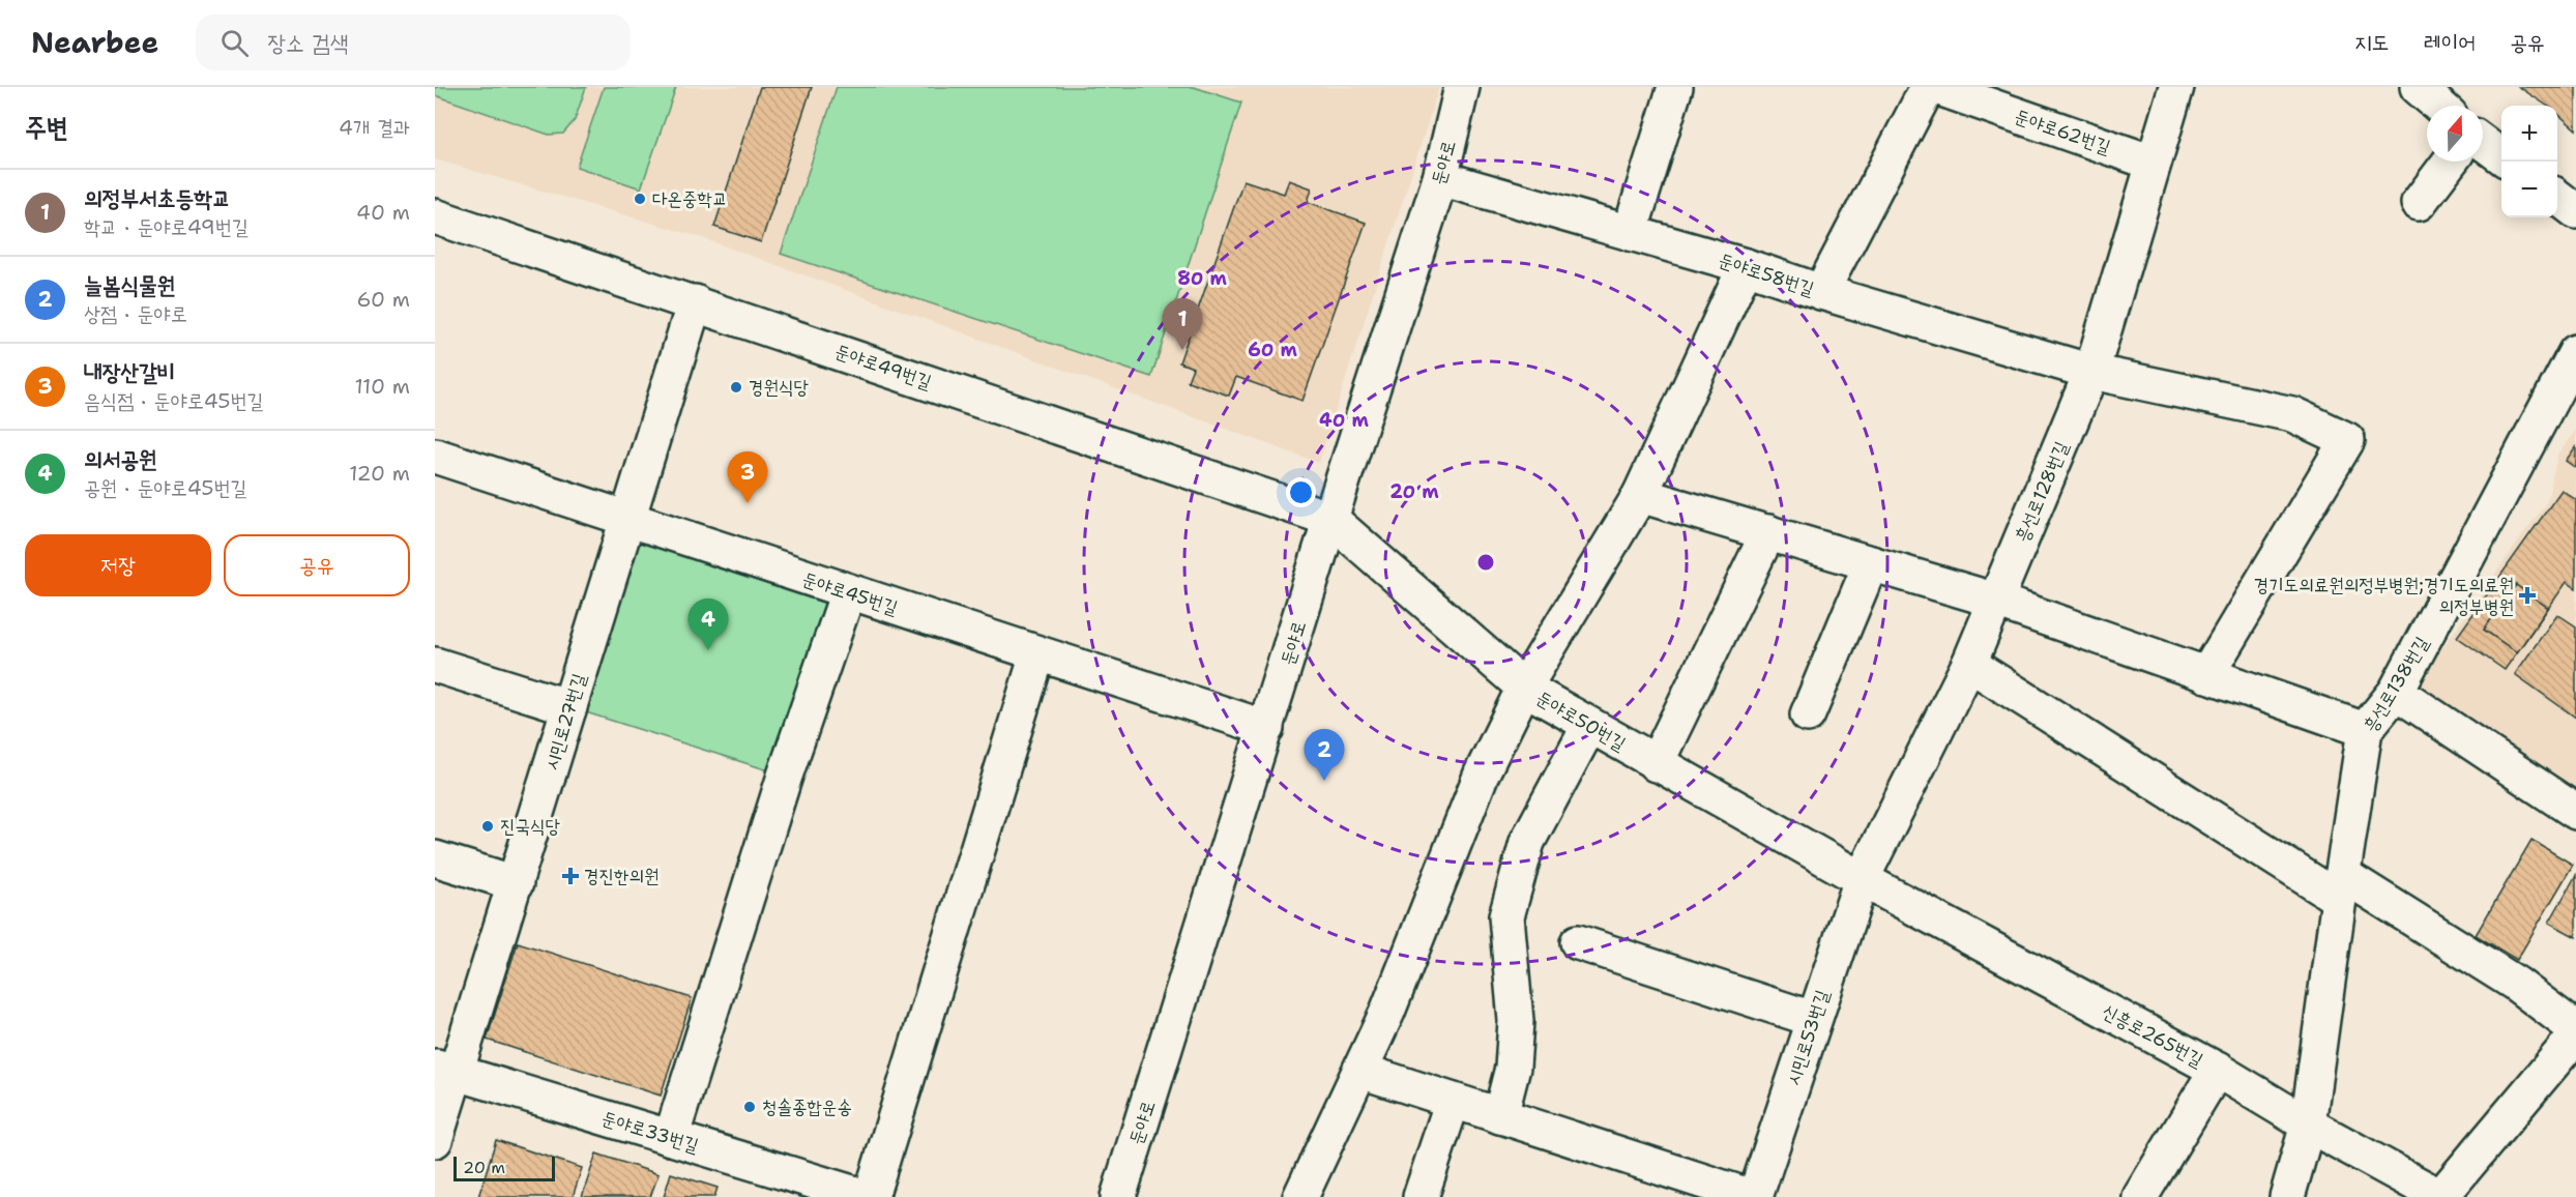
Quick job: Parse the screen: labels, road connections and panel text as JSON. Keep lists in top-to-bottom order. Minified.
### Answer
{"streets":{"street":["둔야로62번길","둔야로","둔야로58번길","둔야로49번길","흥선로128번길","둔야로45번길","흥선로138번길","둔야로50번길","시민로27번길","신흥로265번길","시민로53번길","둔야로33번길"]},"crossings":[["둔야로62번길","흥선로128번길"],["둔야로","둔야로58번길"],["둔야로","둔야로49번길"],["둔야로","둔야로45번길"],["둔야로","둔야로50번길"],["둔야로58번길","흥선로128번길"],["둔야로49번길","둔야로50번길"],["둔야로49번길","시민로27번길"],["흥선로128번길","둔야로50번길"],["흥선로128번길","신흥로265번길"],["흥선로128번길","시민로53번길"],["둔야로45번길","시민로27번길"],["흥선로138번길","신흥로265번길"],["둔야로50번길","신흥로265번길"],["둔야로50번길","시민로53번길"],["시민로27번길","둔야로33번길"],["신흥로265번길","시민로53번길"]],"places":{"other":["다온중학교","경원식당","진국식당","청솔종합운송"],"health":["경기도의료원의정부병원;경기도의료원 의정부병원","경진한의원"]},"scale_bar":"20 m","north":"top","page":{"header":"Nearbee","search":"장소 검색","nav":["지도","레이어","공유"],"heading":["주변","4개 결과"],"map_buttons":["+","−"],"list":[{"mark":"1","name":"의정부서초등학교","note":"학교 · 둔야로49번길","value":"40 m"},{"mark":"2","name":"늘봄식물원","note":"상점 · 둔야로","value":"60 m"},{"mark":"3","name":"내장산갈비","note":"음식점 · 둔야로45번길","value":"110 m"},{"mark":"4","name":"의서공원","note":"공원 · 둔야로45번길","value":"120 m"}],"pins":["1","3","4","2"],"buttons":["저장","공유"],"scale":"20 m"},"rings":["80 m","60 m","40 m","20 m"]}
